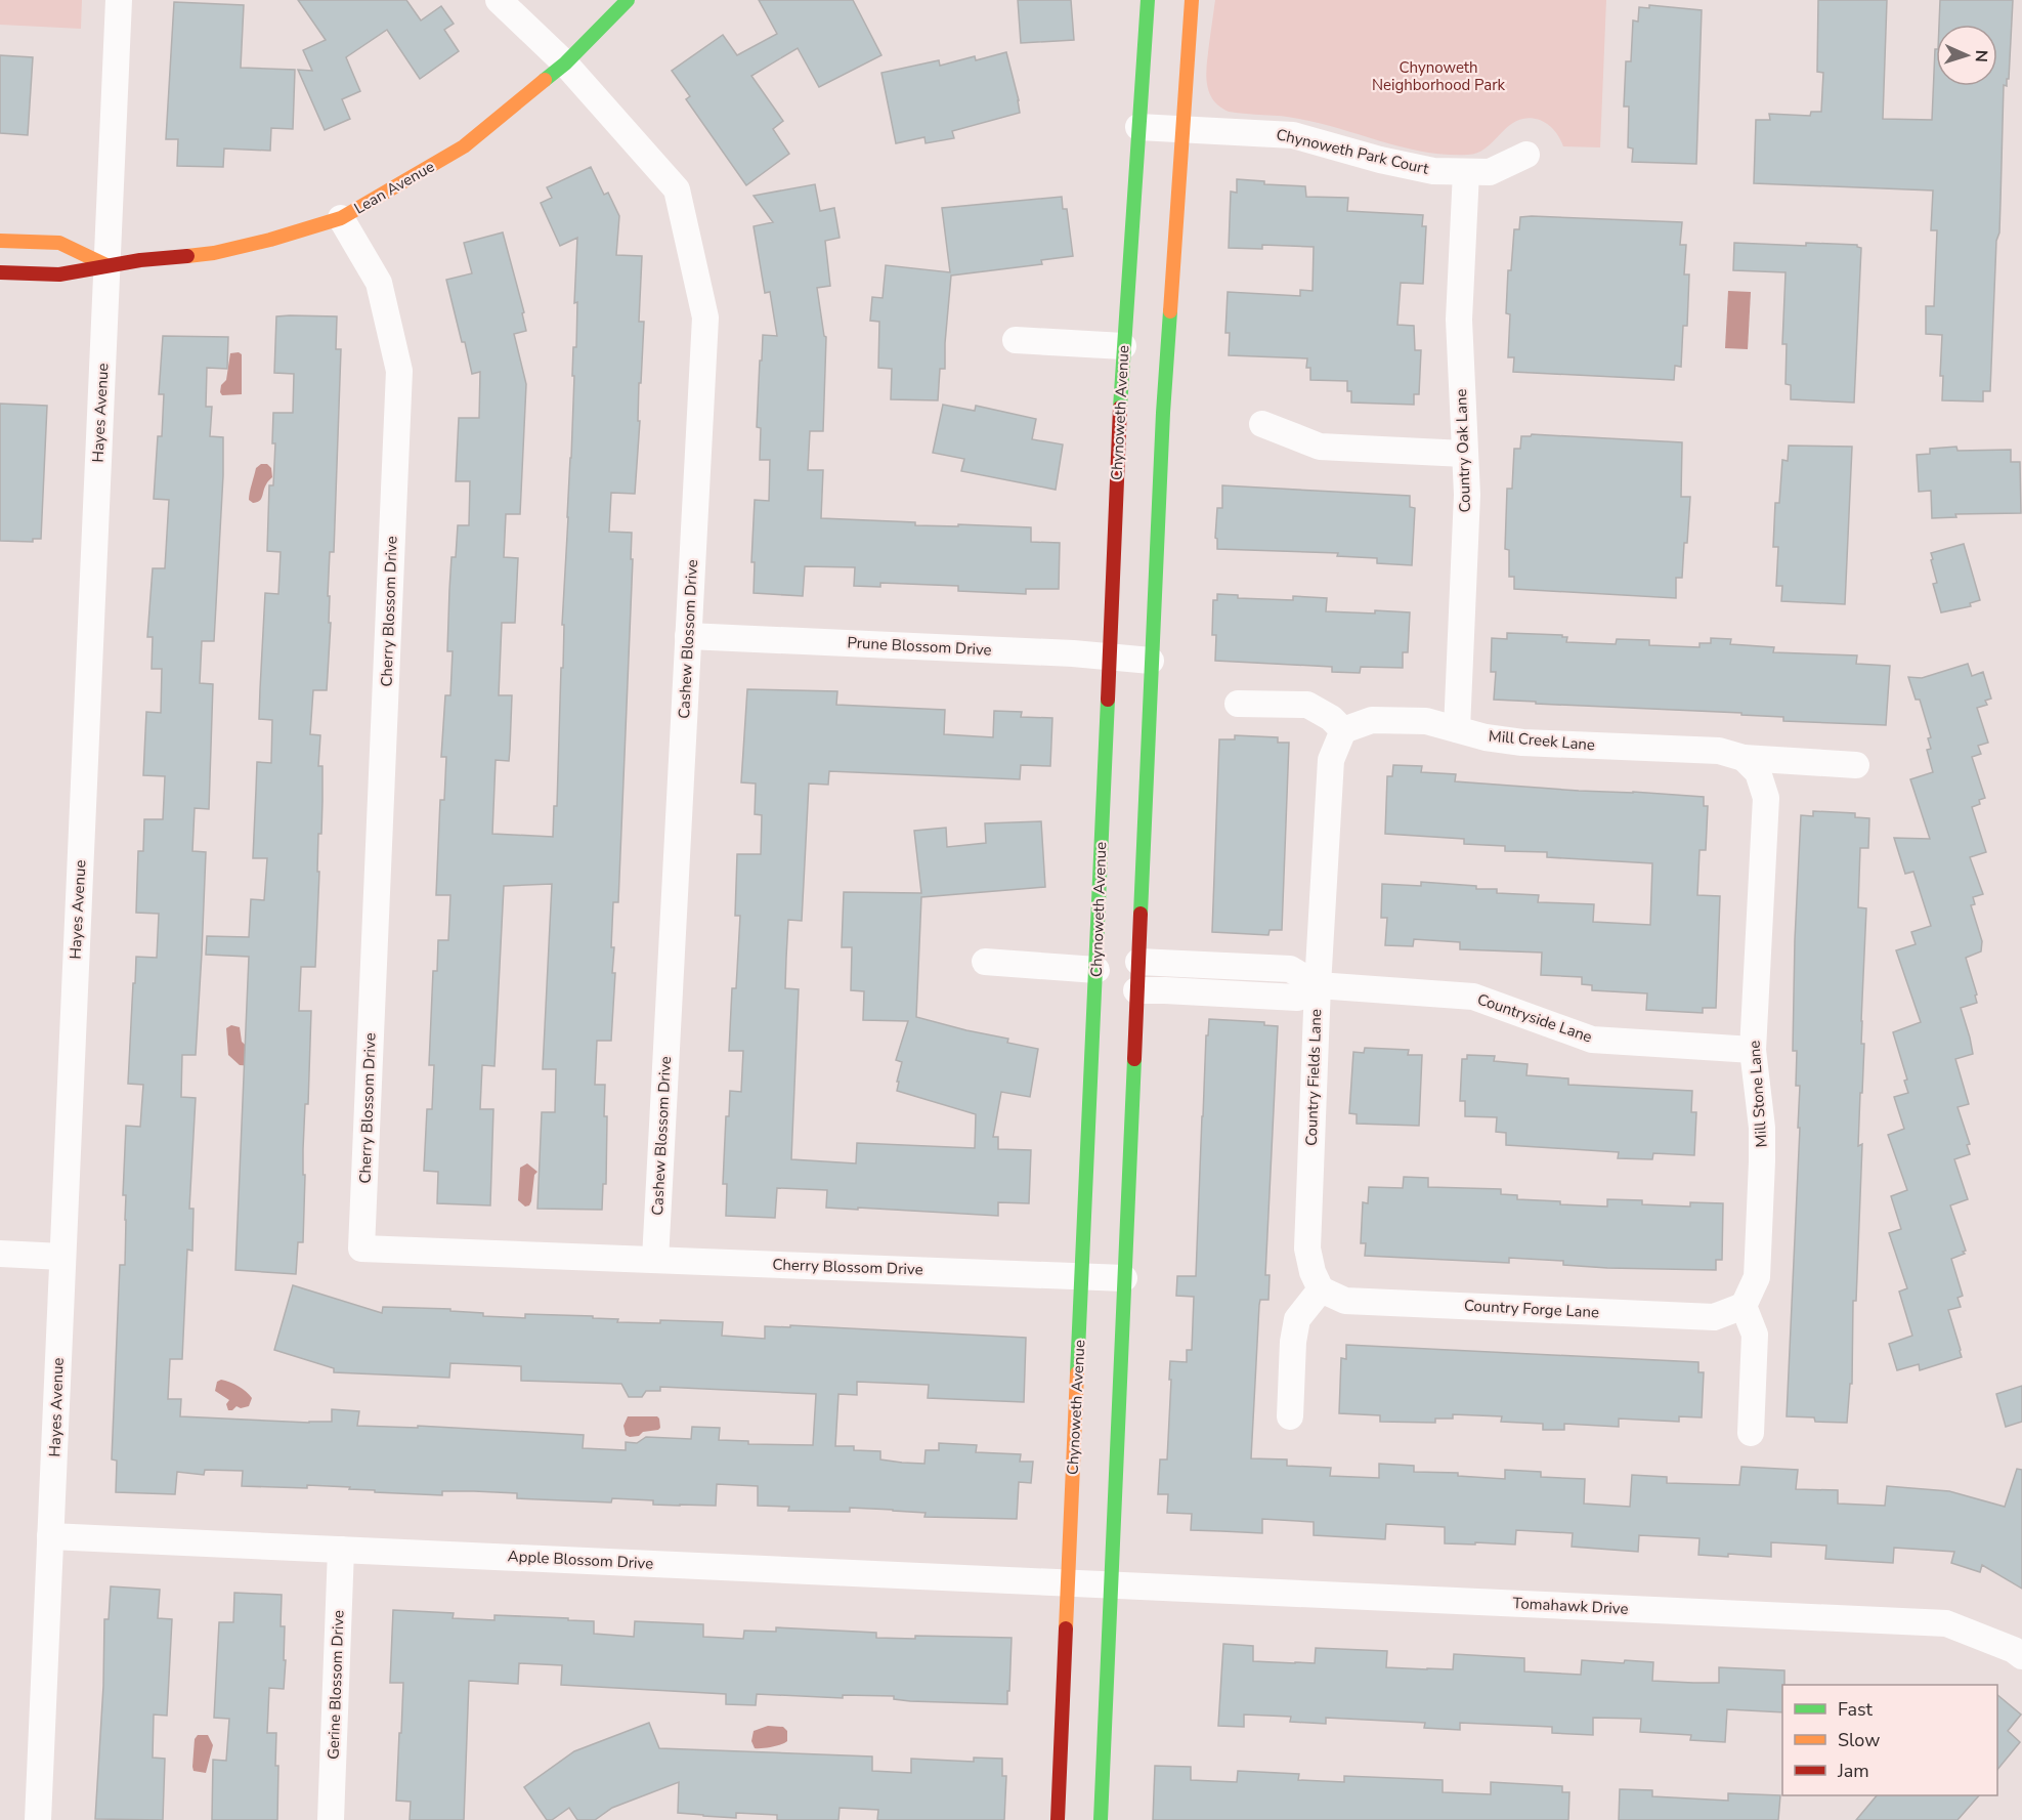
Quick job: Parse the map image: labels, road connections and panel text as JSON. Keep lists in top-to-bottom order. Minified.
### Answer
{"streets":{"street":["Chynoweth Park Court","Lean Avenue","Hayes Avenue","Chynoweth Avenue","Country Oak Lane","Cherry Blossom Drive","Cashew Blossom Drive","Prune Blossom Drive","Mill Creek Lane","Countryside Lane","Country Fields Lane","Mill Stone Lane","Country Forge Lane","Apple Blossom Drive","Tomahawk Drive","Gerine Blossom Drive"]},"crossings":[["Chynoweth Park Court","Chynoweth Avenue"],["Chynoweth Park Court","Country Oak Lane"],["Lean Avenue","Hayes Avenue"],["Lean Avenue","Cherry Blossom Drive"],["Lean Avenue","Cashew Blossom Drive"],["Hayes Avenue","Apple Blossom Drive"],["Chynoweth Avenue","Cherry Blossom Drive"],["Chynoweth Avenue","Prune Blossom Drive"],["Chynoweth Avenue","Apple Blossom Drive"],["Country Oak Lane","Mill Creek Lane"],["Cherry Blossom Drive","Cashew Blossom Drive"],["Cashew Blossom Drive","Prune Blossom Drive"],["Mill Creek Lane","Country Fields Lane"],["Mill Creek Lane","Mill Stone Lane"],["Countryside Lane","Country Fields Lane"],["Countryside Lane","Mill Stone Lane"],["Country Fields Lane","Country Forge Lane"],["Mill Stone Lane","Country Forge Lane"],["Apple Blossom Drive","Tomahawk Drive"],["Apple Blossom Drive","Gerine Blossom Drive"]],"parks":["Chynoweth Neighborhood Park"],"legend":["Fast","Slow","Jam"],"north":"right"}
